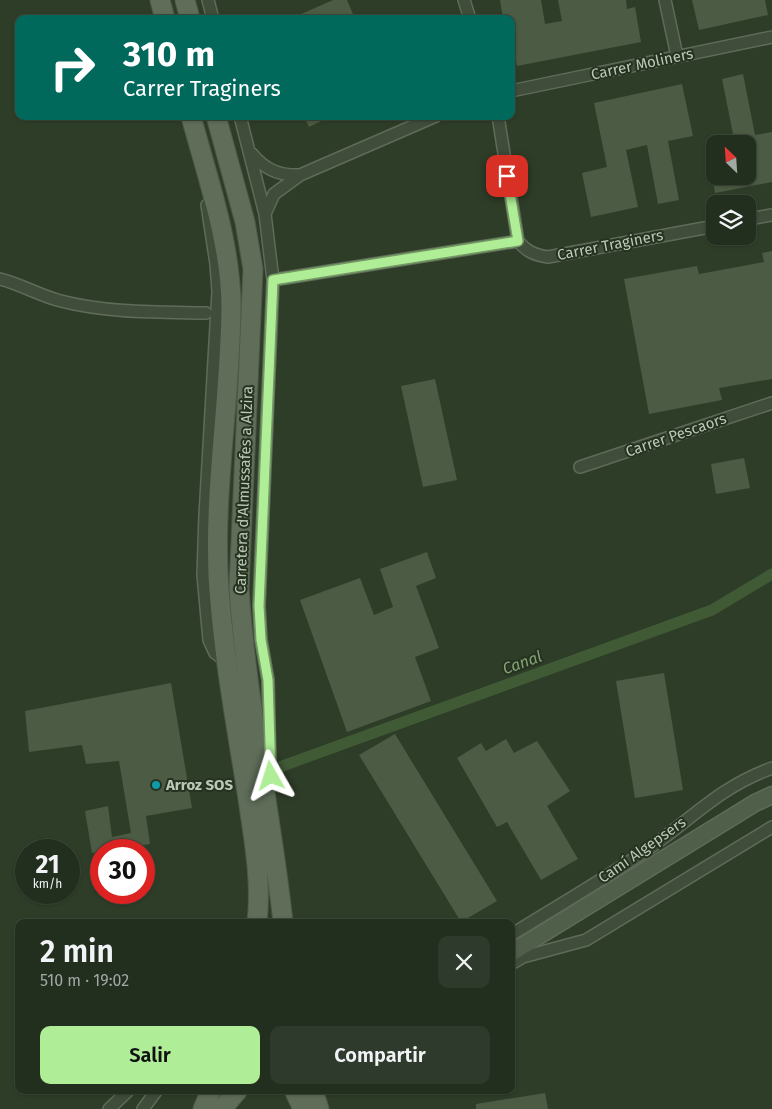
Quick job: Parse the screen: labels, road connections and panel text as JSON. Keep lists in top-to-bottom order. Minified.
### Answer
{"streets":{"main road":["Carretera d'Almussafes a Alzira"],"street":["Carrer Moliners","Carrer Traginers","Carrer Pescaors","Camí Algepsers"]},"water":["Canal"],"places":["Arroz SOS"],"north":"top left","page":{"turn":["310 m","Carrer Traginers"],"speed":"21 km/h","limit":"30","heading":["2 min","510 m · 19:02"],"buttons":["Salir","Compartir"]}}
